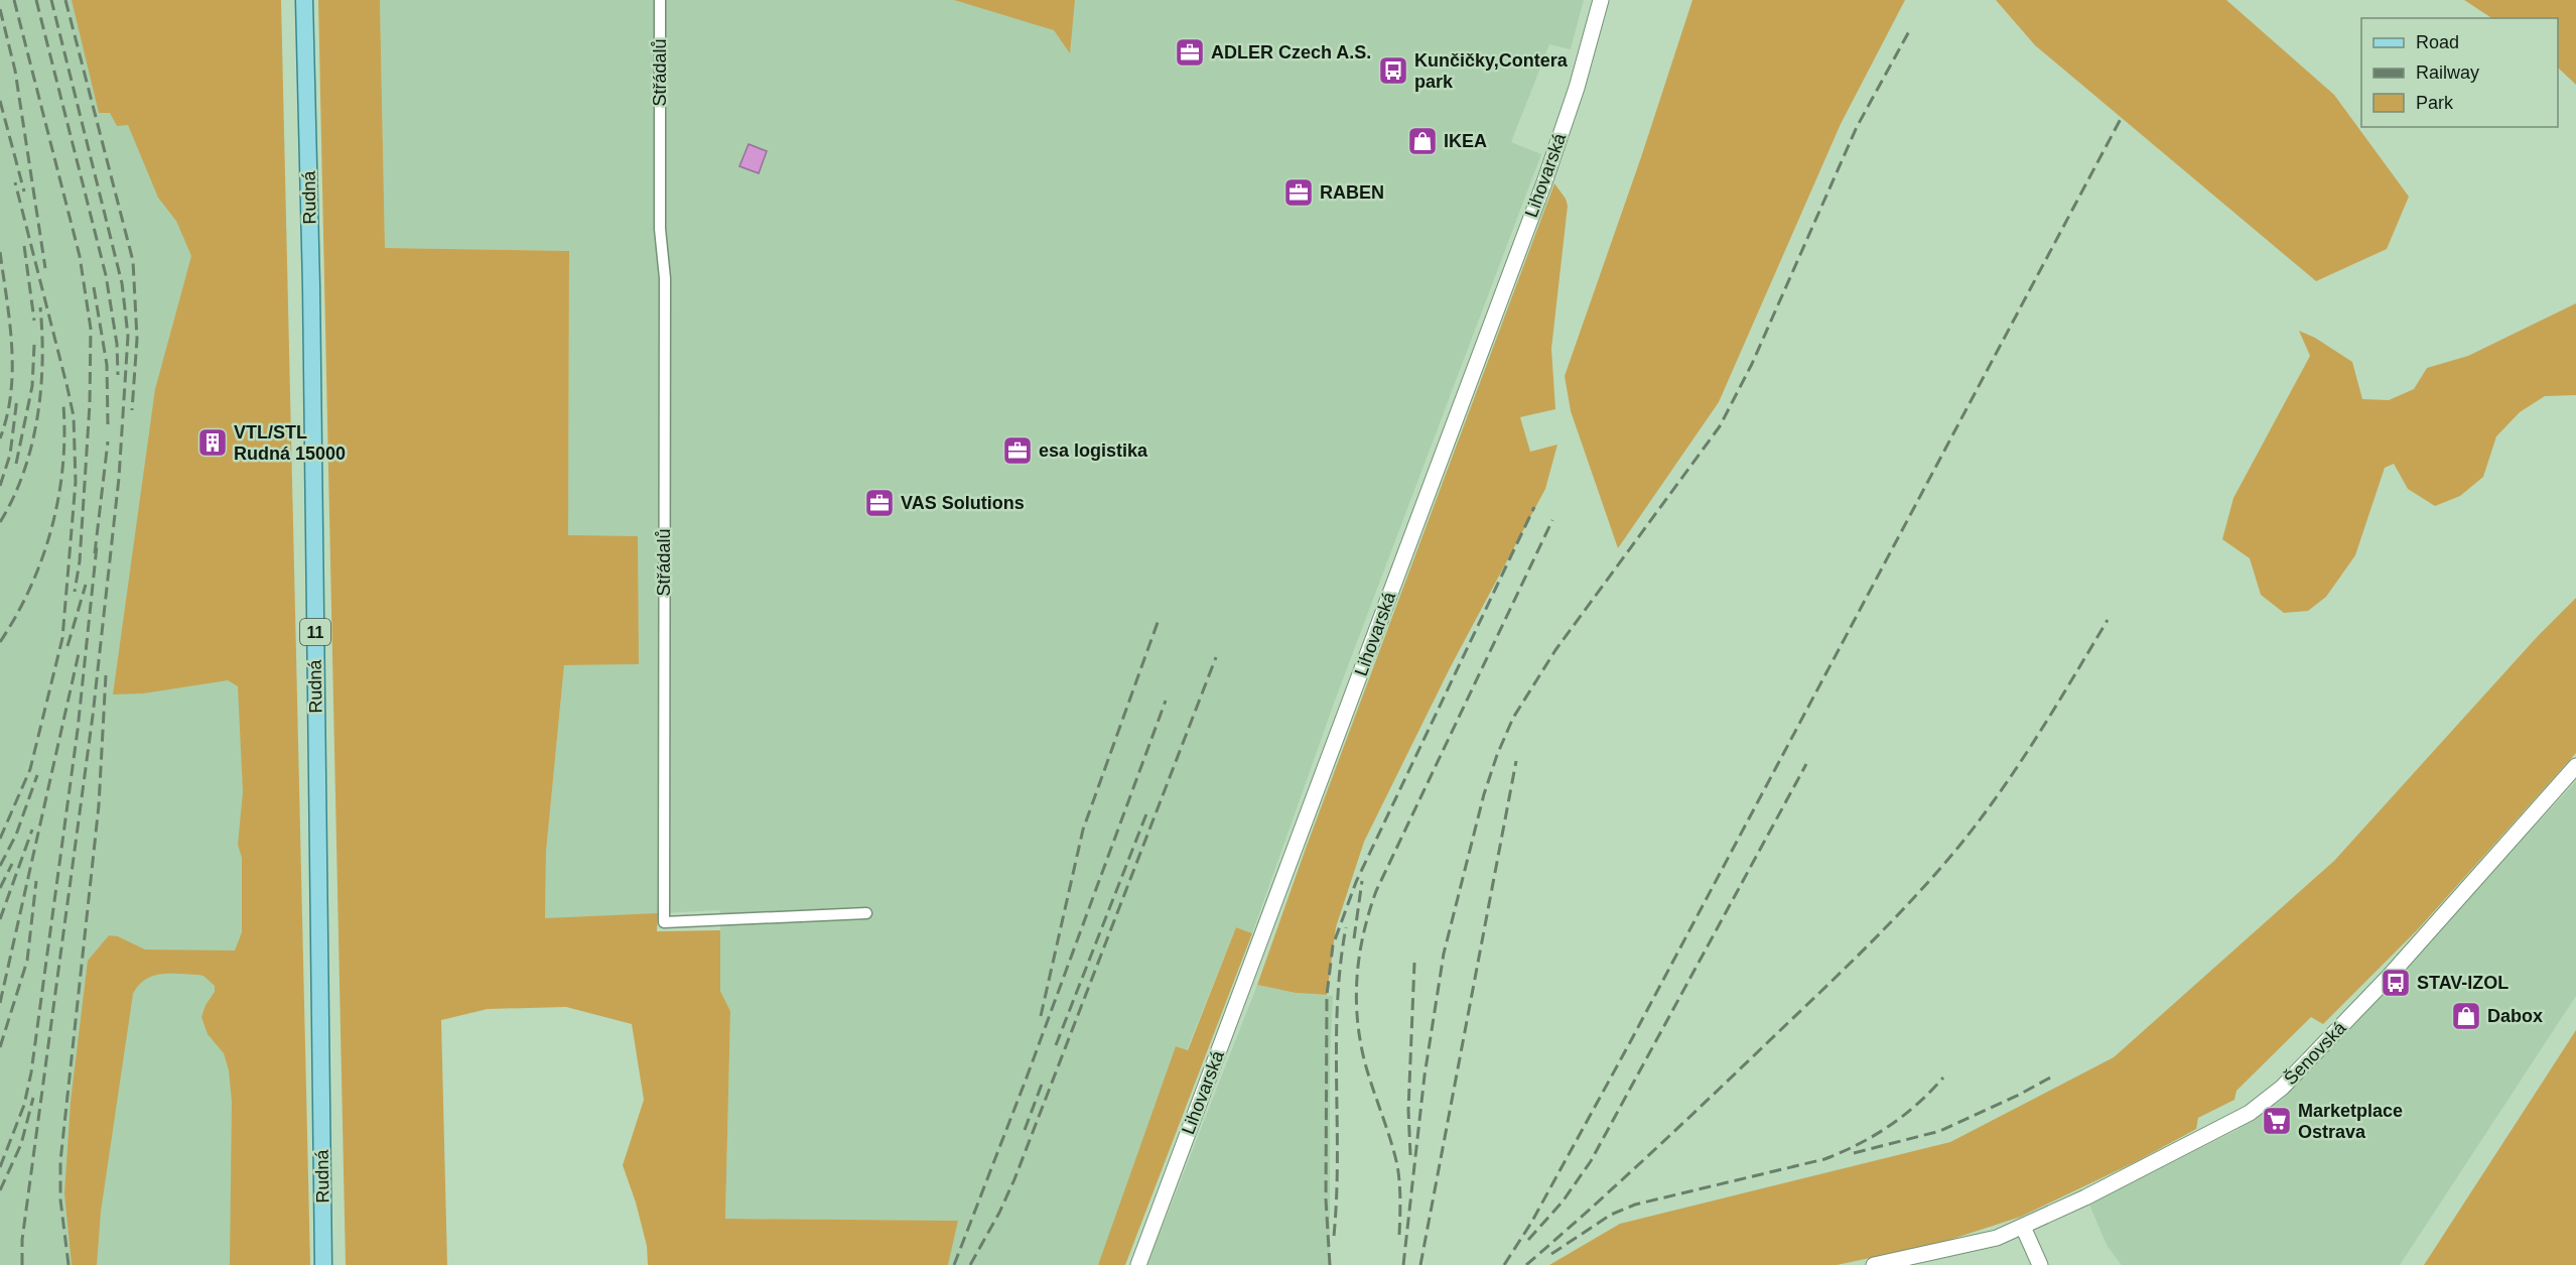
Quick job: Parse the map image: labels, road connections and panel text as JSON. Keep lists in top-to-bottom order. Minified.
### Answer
{"streets":{"main road":["Rudná","11"],"street":["Střádalů","Lihovarská","Šenovská"]},"places":{"office":["ADLER Czech A.S.","RABEN","esa logistika","VAS Solutions"],"bus stop":["Kunčičky,Contera park","STAV-IZOL"],"shop":["IKEA","Dabox"],"building":["VTL/STL Rudná 15000"],"supermarket":["Marketplace Ostrava"]},"legend":["Road","Railway","Park"]}
